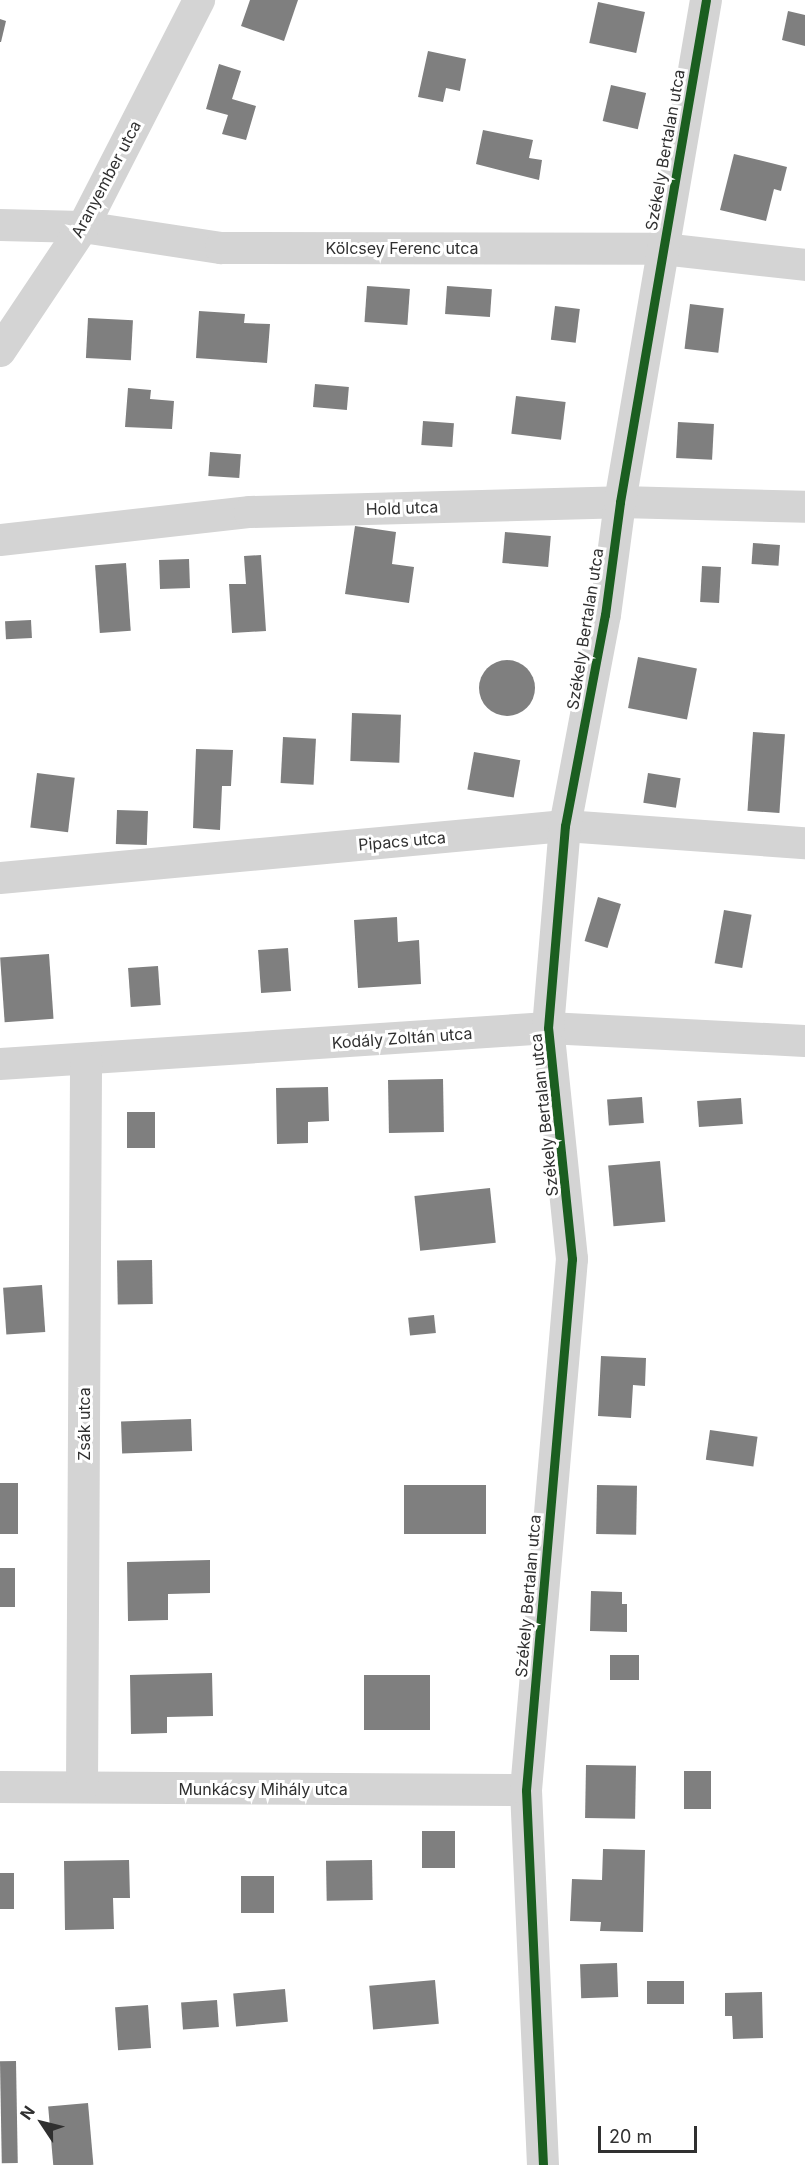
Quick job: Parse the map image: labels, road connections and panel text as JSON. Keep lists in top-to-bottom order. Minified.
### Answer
{"streets":{"street":["Székely Bertalan utca","Aranyember utca","Kölcsey Ferenc utca","Hold utca","Pipacs utca","Kodály Zoltán utca","Zsák utca","Munkácsy Mihály utca"]},"crossings":[["Székely Bertalan utca","Kölcsey Ferenc utca"],["Székely Bertalan utca","Hold utca"],["Székely Bertalan utca","Pipacs utca"],["Székely Bertalan utca","Kodály Zoltán utca"],["Székely Bertalan utca","Munkácsy Mihály utca"],["Aranyember utca","Kölcsey Ferenc utca"],["Kodály Zoltán utca","Zsák utca"],["Zsák utca","Munkácsy Mihály utca"]],"scale_bar":"20 m","north":"top left"}
